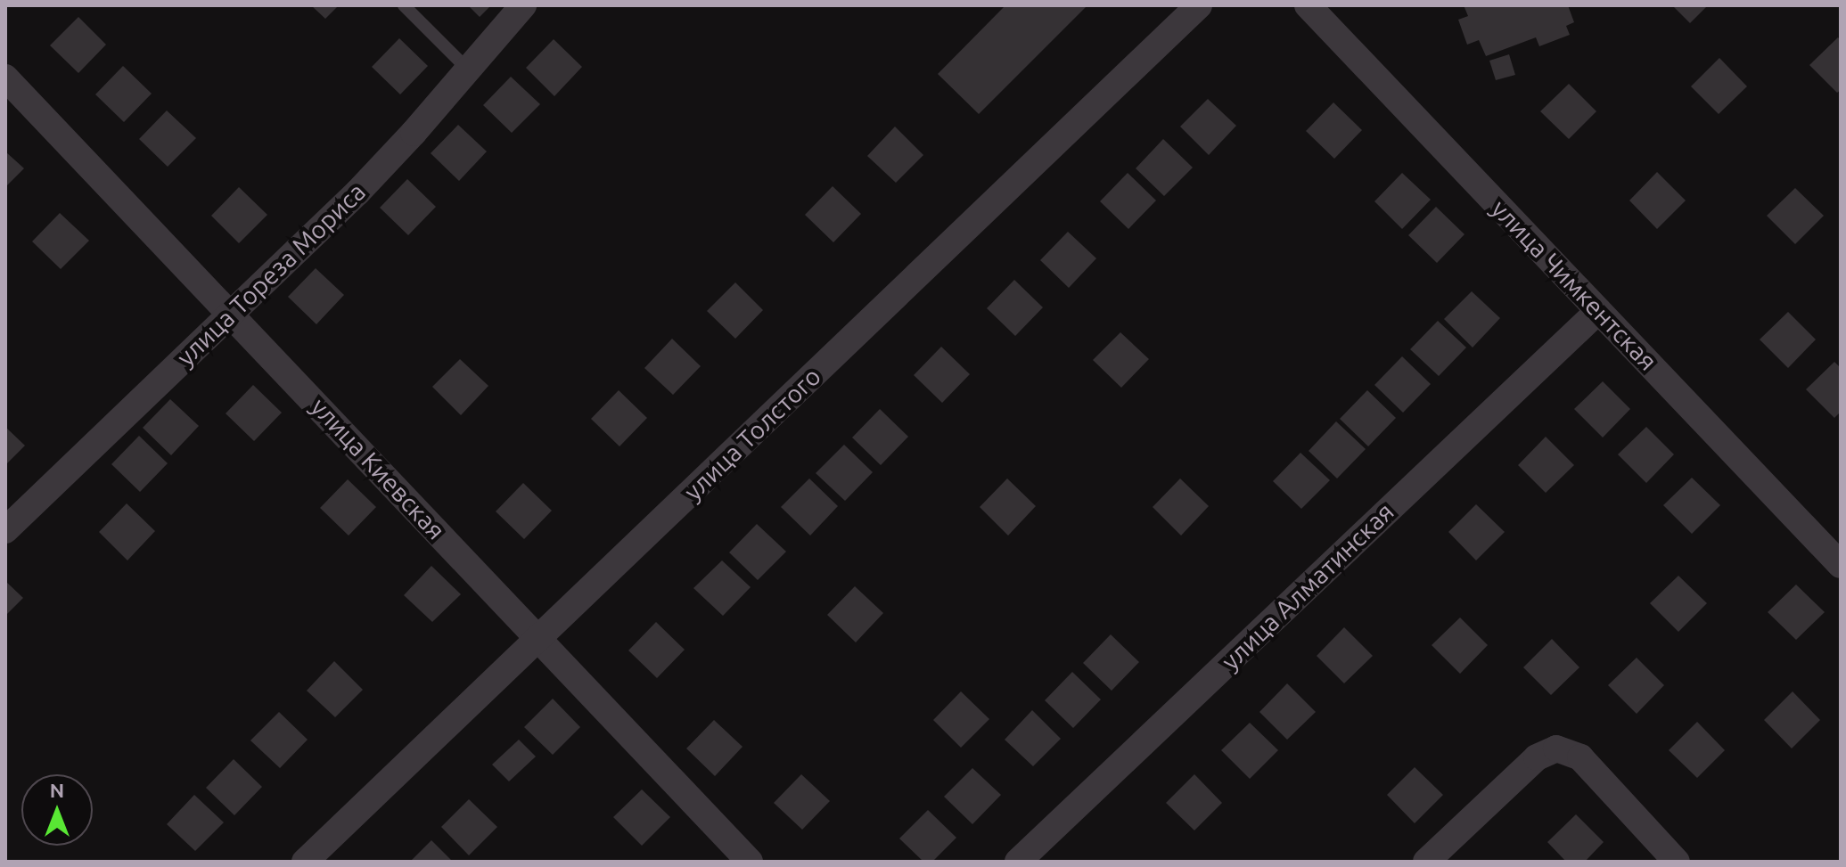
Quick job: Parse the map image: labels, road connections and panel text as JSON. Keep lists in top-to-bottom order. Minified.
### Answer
{"streets":{"street":["улица Тореза Мориса","улица Чимкентская","улица Толстого","улица Киевская","улица Алматинская"]},"crossings":[["улица Тореза Мориса","улица Киевская"],["улица Чимкентская","улица Алматинская"],["улица Толстого","улица Киевская"]],"north":"top"}
